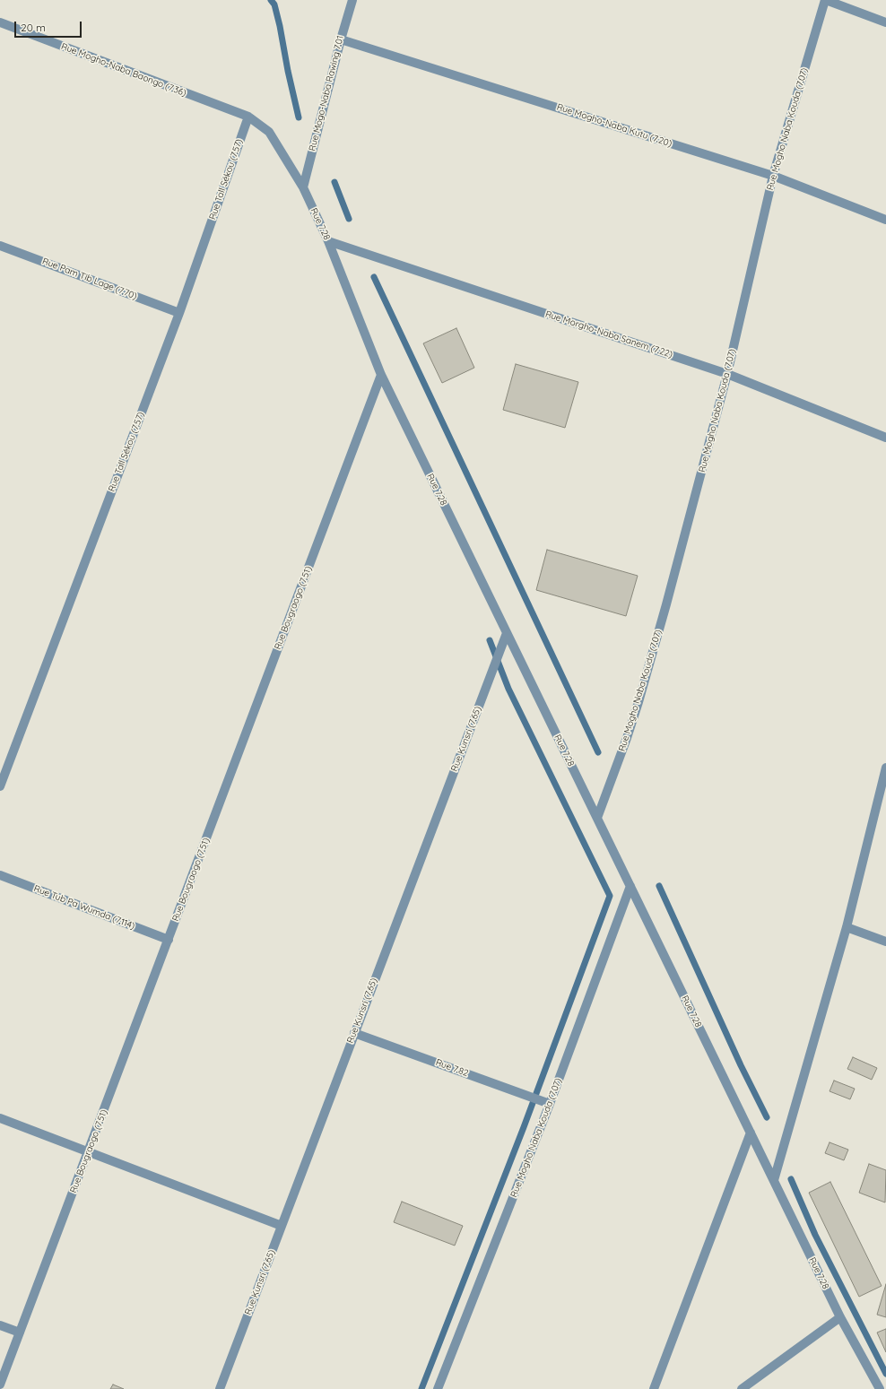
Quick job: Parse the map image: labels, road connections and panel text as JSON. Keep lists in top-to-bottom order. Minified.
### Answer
{"streets":{"street":["Rue Mogho-Naba Baongo (7.36)","Rue Mogo-Naba Rawing 7.01","Rue Mogho-Naba Kutu (7.20)","Rue Mogho Naba Kouda (7.07)","Rue Tall Sékou (7.57)","Rue 7.28","Rue Pam Tib Lage (7.70)","Rue Morgho-Naba Sanem (7.22)","Rue Bougraogo (7.51)","Rue Kunsri (7.65)","Rue Tub Pa Wumda (7.114)","Rue 7.82"]},"crossings":[["Rue Mogho-Naba Baongo (7.36)","Rue Tall Sékou (7.57)"],["Rue Mogho-Naba Baongo (7.36)","Rue 7.28"],["Rue Mogo-Naba Rawing 7.01","Rue Mogho-Naba Kutu (7.20)"],["Rue Mogo-Naba Rawing 7.01","Rue 7.28"],["Rue Mogho-Naba Kutu (7.20)","Rue Mogho Naba Kouda (7.07)"],["Rue Mogho Naba Kouda (7.07)","Rue 7.28"],["Rue Mogho Naba Kouda (7.07)","Rue Morgho-Naba Sanem (7.22)"],["Rue Mogho Naba Kouda (7.07)","Rue 7.82"],["Rue Tall Sékou (7.57)","Rue 7.28"],["Rue Tall Sékou (7.57)","Rue Pam Tib Lage (7.70)"],["Rue 7.28","Rue Morgho-Naba Sanem (7.22)"],["Rue 7.28","Rue Bougraogo (7.51)"],["Rue 7.28","Rue Kunsri (7.65)"],["Rue Bougraogo (7.51)","Rue Tub Pa Wumda (7.114)"],["Rue Kunsri (7.65)","Rue 7.82"]],"scale_bar":"20 m"}
